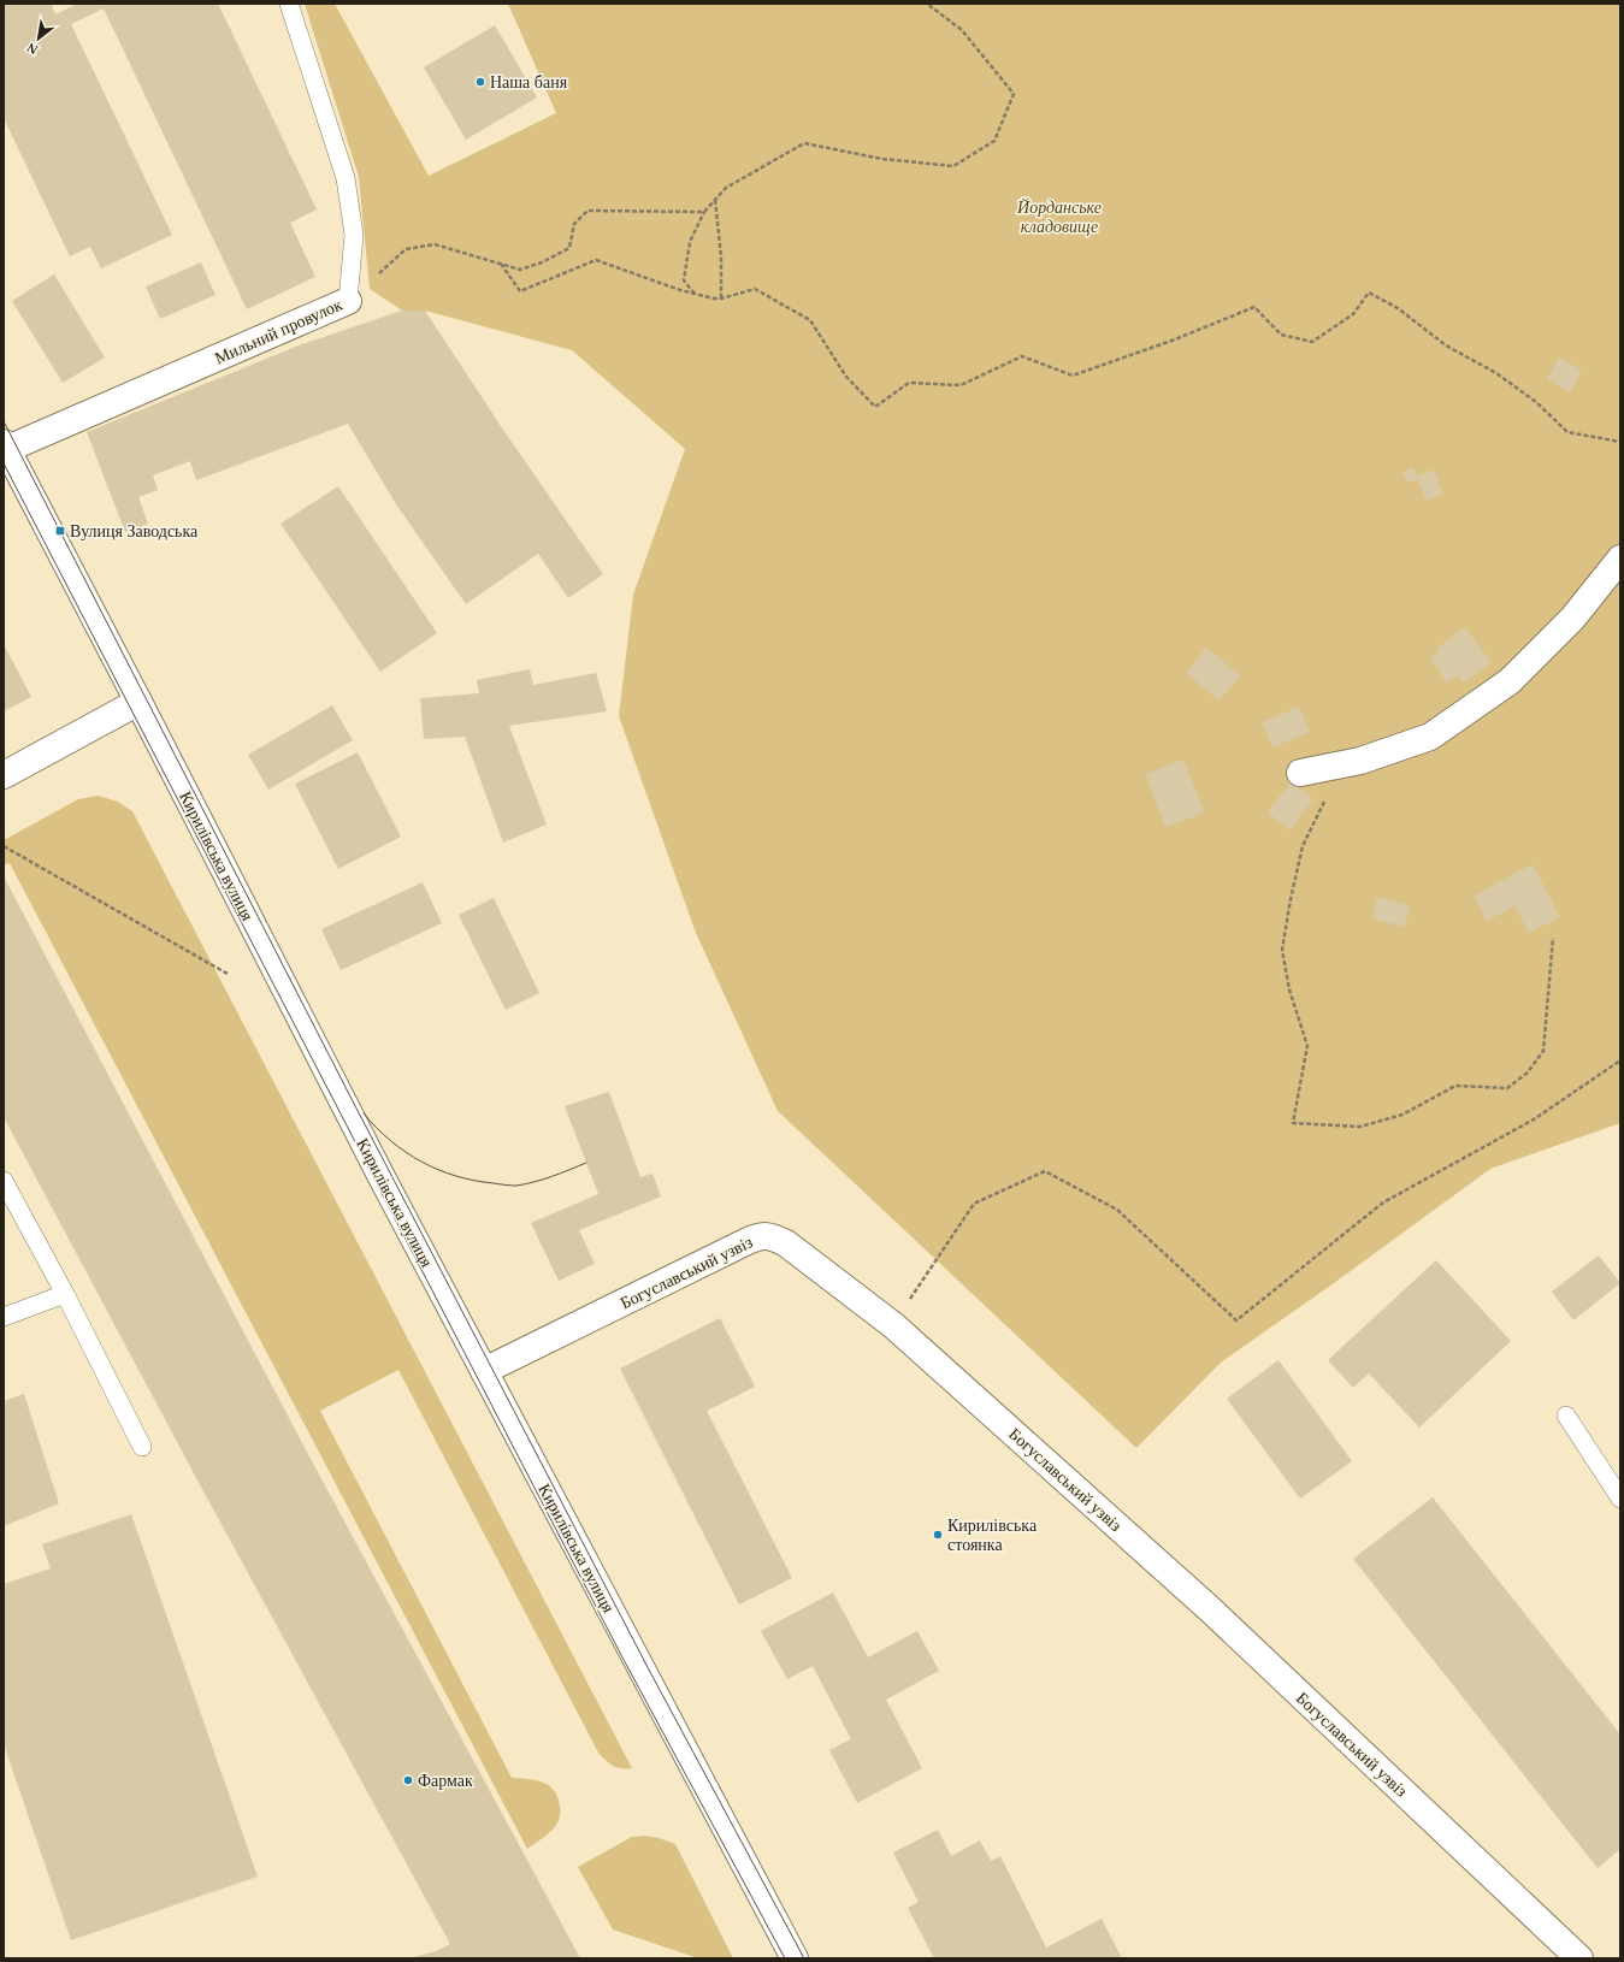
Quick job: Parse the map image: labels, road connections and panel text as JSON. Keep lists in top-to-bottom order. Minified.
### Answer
{"streets":{"street":["Мильний провулок","Кирилівська вулиця","Богуславський узвіз"]},"crossings":[["Мильний провулок","Кирилівська вулиця"],["Кирилівська вулиця","Богуславський узвіз"]],"parks":["Йорданське кладовище"],"places":{"other":["Наша баня","Кирилівська стоянка","Фармак"],"transit":["Вулиця Заводська"]},"north":"bottom left"}
